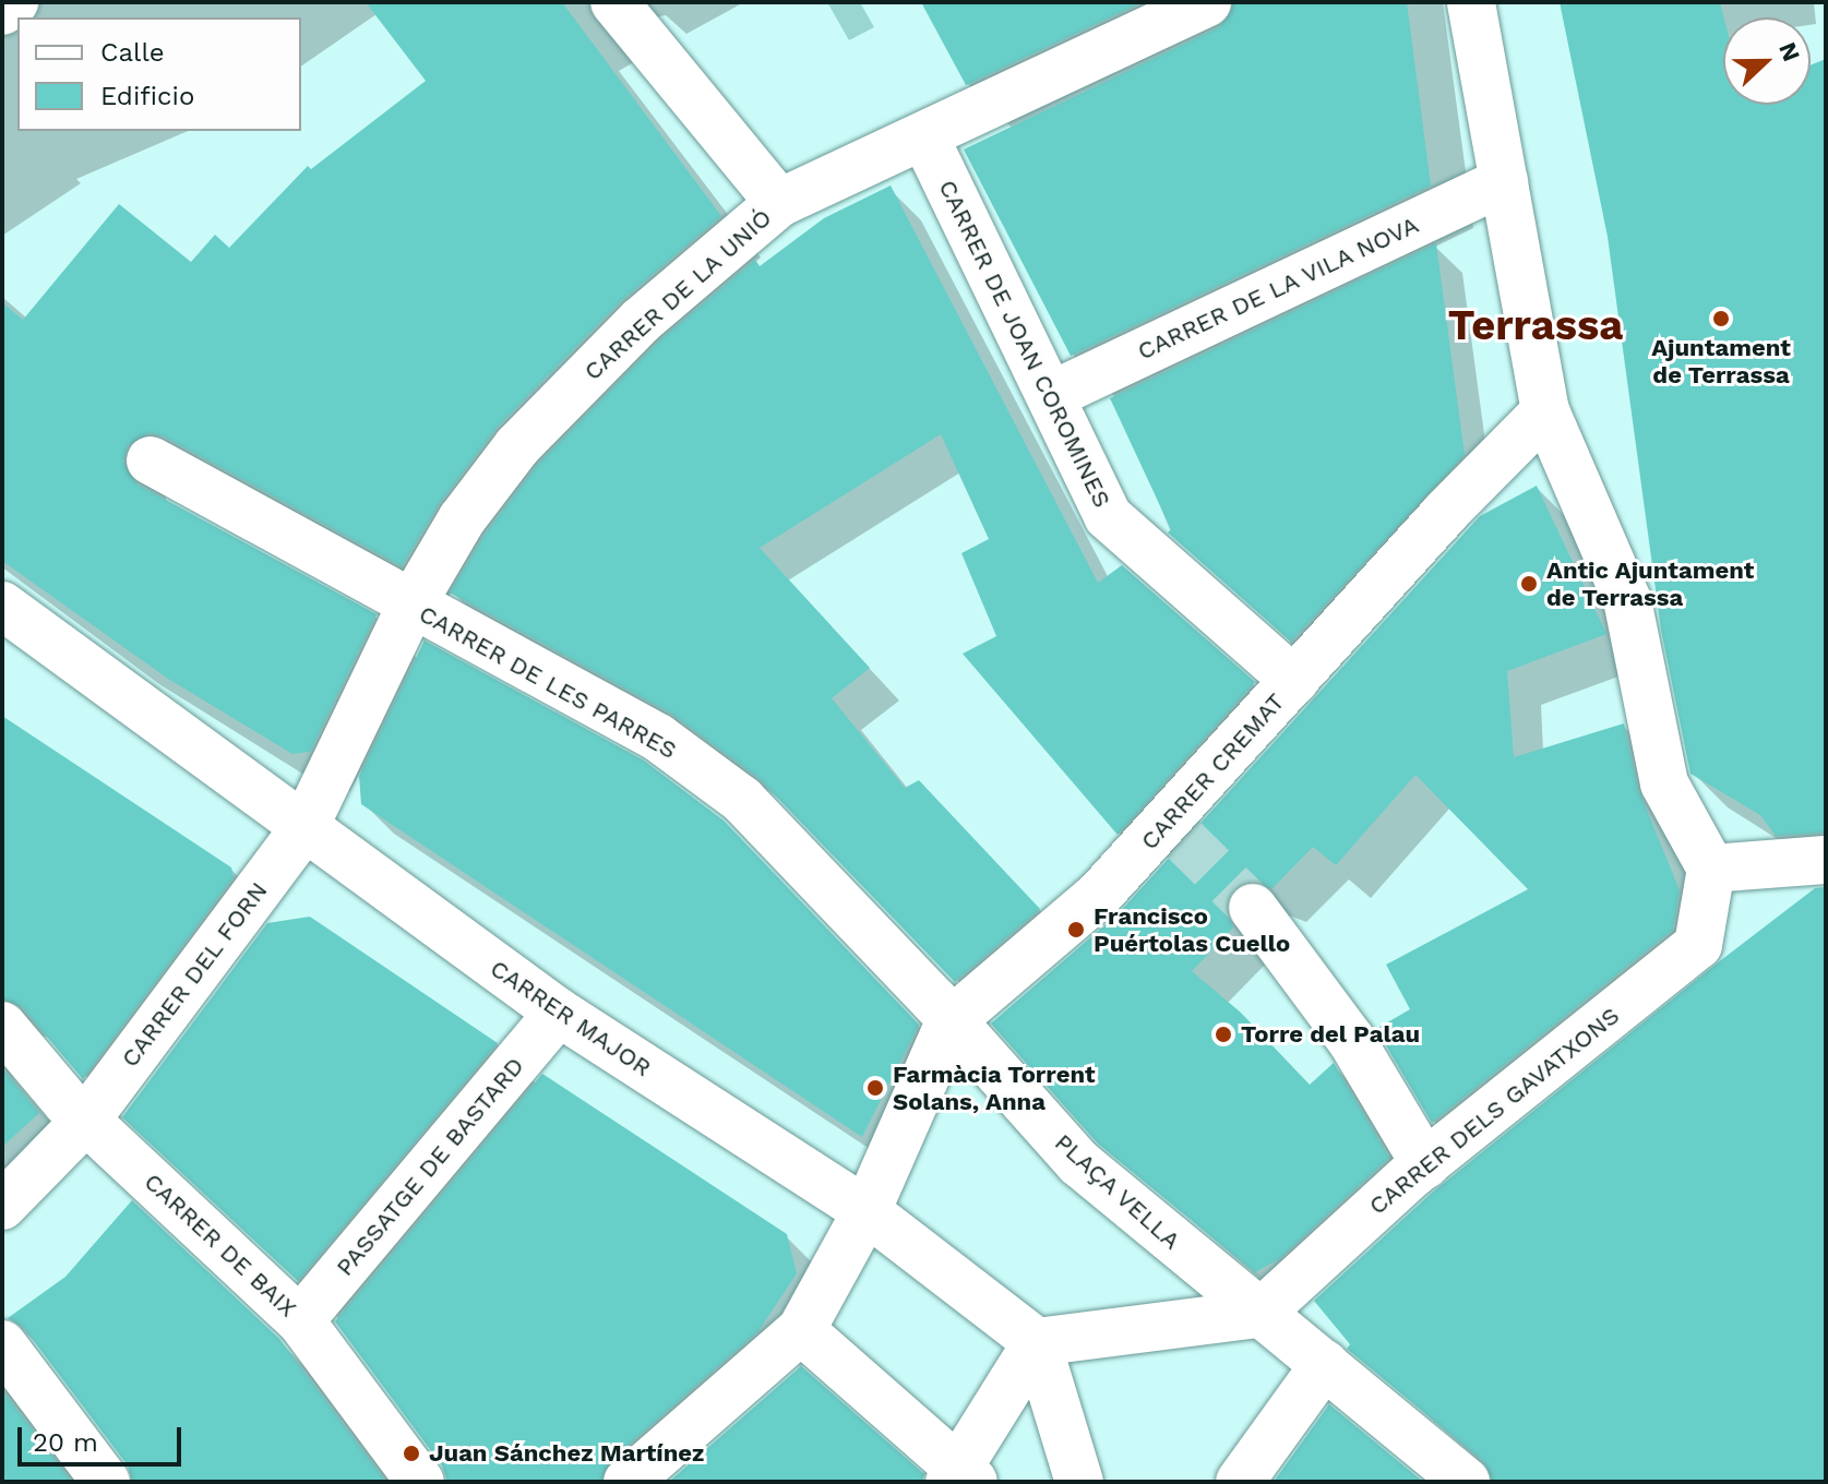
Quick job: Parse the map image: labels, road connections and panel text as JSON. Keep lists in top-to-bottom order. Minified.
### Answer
{"streets":{"street":["CARRER DE LA VILA NOVA","CARRER DE LA UNIÓ","CARRER DE JOAN COROMINES","CARRER DE LES PARRES","CARRER CREMAT","CARRER DEL FORN","CARRER MAJOR","CARRER DELS GAVATXONS","PASSATGE DE BASTARD","PLAÇA VELLA","CARRER DE BAIX"]},"crossings":[["CARRER DE LA VILA NOVA","CARRER DE JOAN COROMINES"],["CARRER DE LA UNIÓ","CARRER DE JOAN COROMINES"],["CARRER DE LA UNIÓ","CARRER DE LES PARRES"],["CARRER DE LA UNIÓ","CARRER DEL FORN"],["CARRER DE LA UNIÓ","CARRER MAJOR"],["CARRER DE JOAN COROMINES","CARRER CREMAT"],["CARRER DE LES PARRES","CARRER CREMAT"],["CARRER DE LES PARRES","PLAÇA VELLA"],["CARRER CREMAT","PLAÇA VELLA"],["CARRER DEL FORN","CARRER MAJOR"],["CARRER DEL FORN","CARRER DE BAIX"],["CARRER MAJOR","PASSATGE DE BASTARD"],["CARRER DELS GAVATXONS","PLAÇA VELLA"],["PASSATGE DE BASTARD","CARRER DE BAIX"]],"districts":["Terrassa"],"places":["Ajuntament de Terrassa","Antic Ajuntament de Terrassa","Francisco Puértolas Cuello","Torre del Palau","Farmàcia Torrent Solans, Anna","Juan Sánchez Martínez"],"legend":["Calle","Edificio"],"scale_bar":"20 m","north":"right"}
